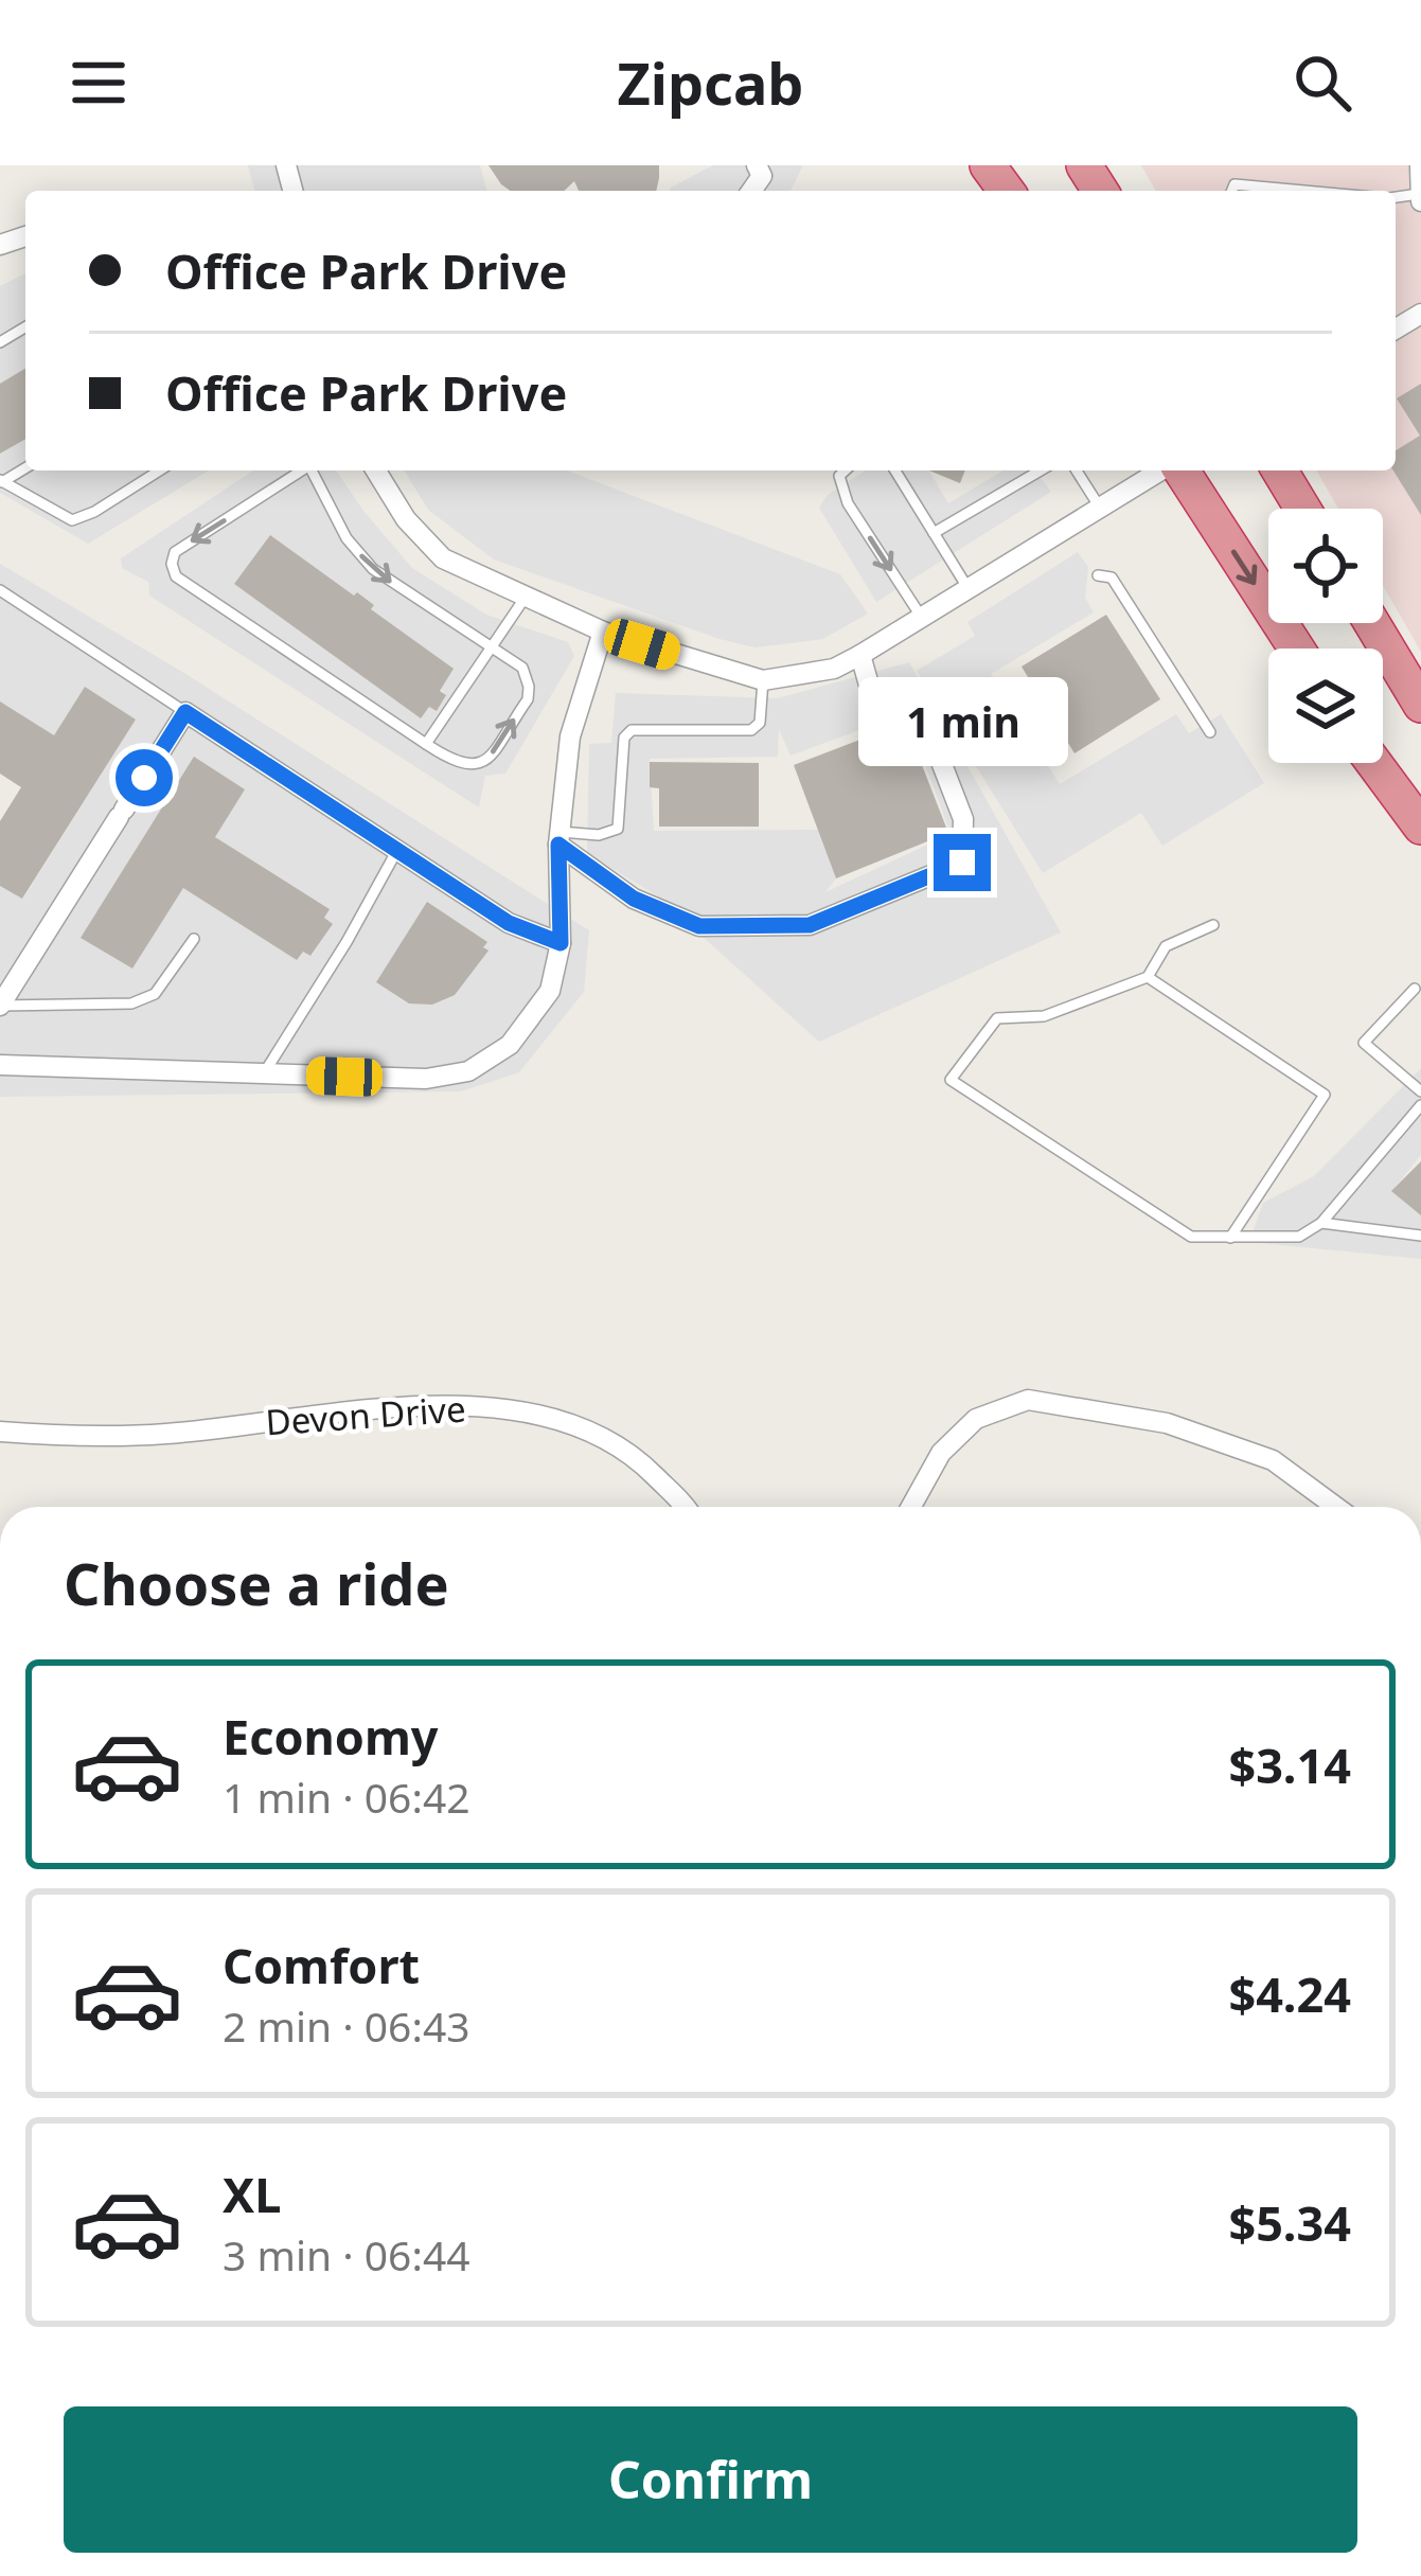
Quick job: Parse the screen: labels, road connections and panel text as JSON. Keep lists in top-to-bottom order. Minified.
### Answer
{"streets":{"street":["Devon Drive"]},"page":{"header":"Zipcab","banner":["Office Park Drive","Office Park Drive"],"bubble":"1 min","heading":"Choose a ride","list":[{"name":"Economy","note":"1 min · 06:42","value":"$3.14"},{"name":"Comfort","note":"2 min · 06:43","value":"$4.24"},{"name":"XL","note":"3 min · 06:44","value":"$5.34"}],"buttons":"Confirm"}}
